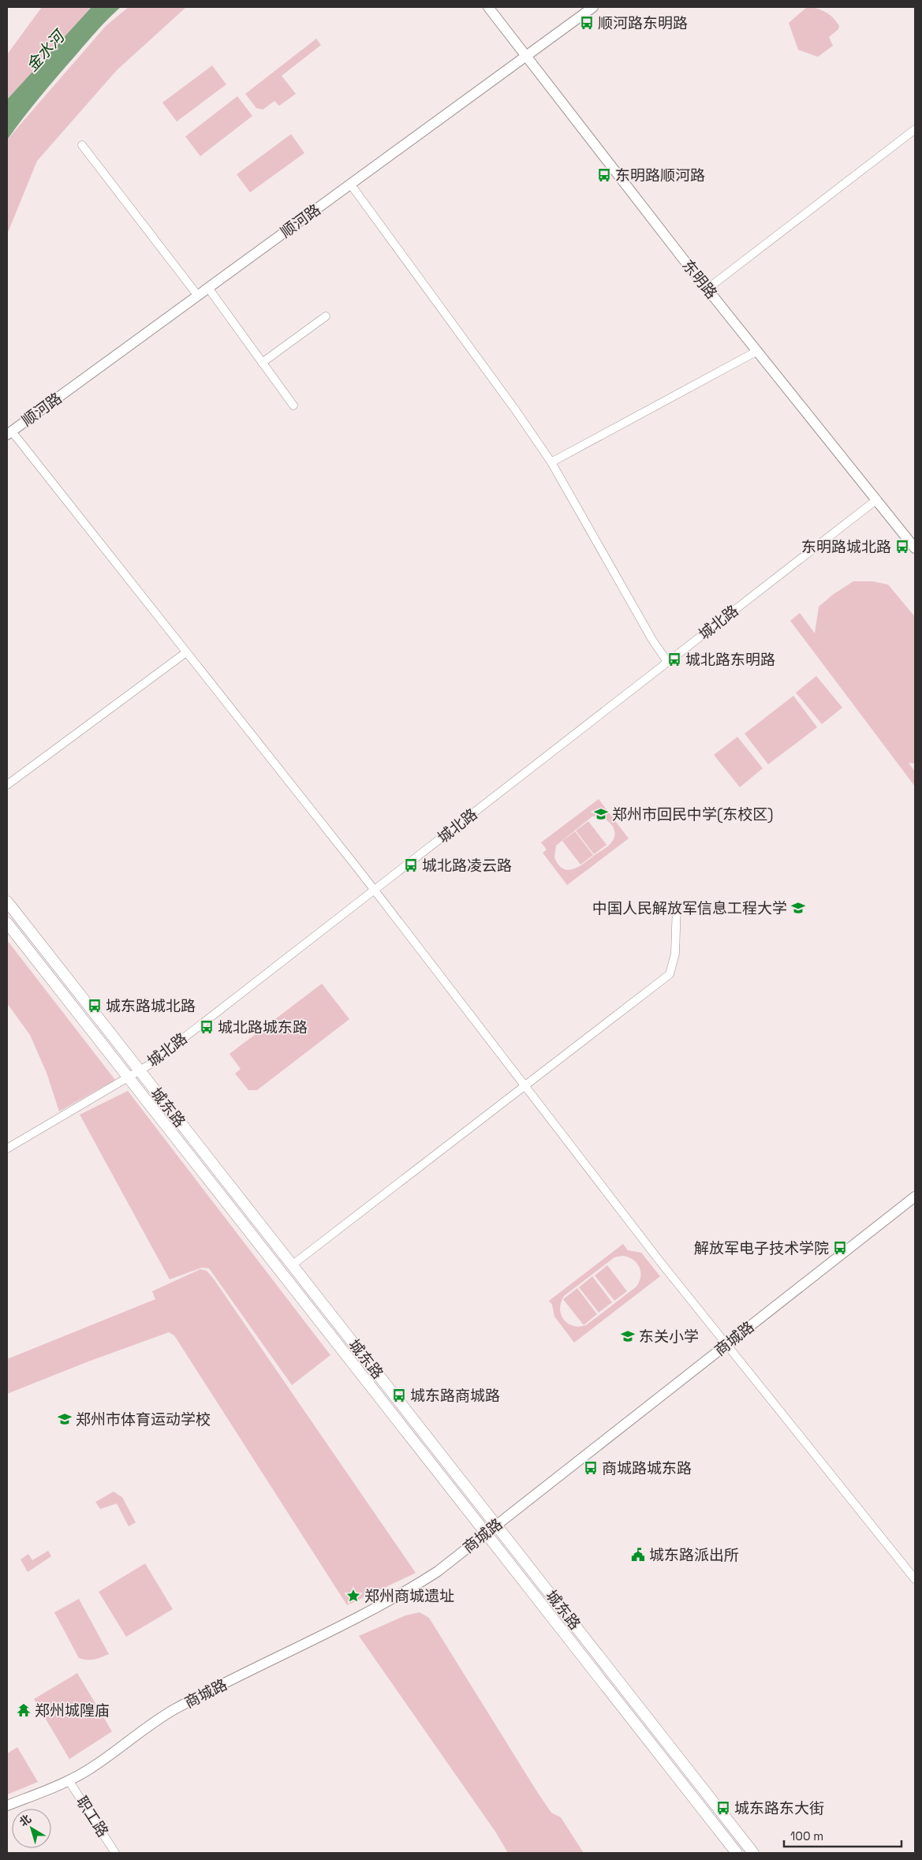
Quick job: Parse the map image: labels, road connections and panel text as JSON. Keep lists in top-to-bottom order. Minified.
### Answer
{"streets":{"main road":["城东路"],"street":["顺河路","东明路","城北路","商城路","职工路"]},"crossings":[["顺河路","东明路"],["东明路","城北路"],["城北路","城东路"],["城东路","商城路"],["商城路","职工路"]],"water":["金水河"],"places":{"bus stop":["顺河路东明路","东明路顺河路","东明路城北路","城北路东明路","城北路凌云路","城东路城北路","城北路城东路","解放军电子技术学院","城东路商城路","商城路城东路","城东路东大街"],"school or university":["郑州市回民中学(东校区)","中国人民解放军信息工程大学","东关小学","郑州市体育运动学校"],"public building":["城东路派出所"],"place":["郑州商城遗址"],"temple":["郑州城隍庙"]},"scale_bar":"100 m","north":"top left"}
